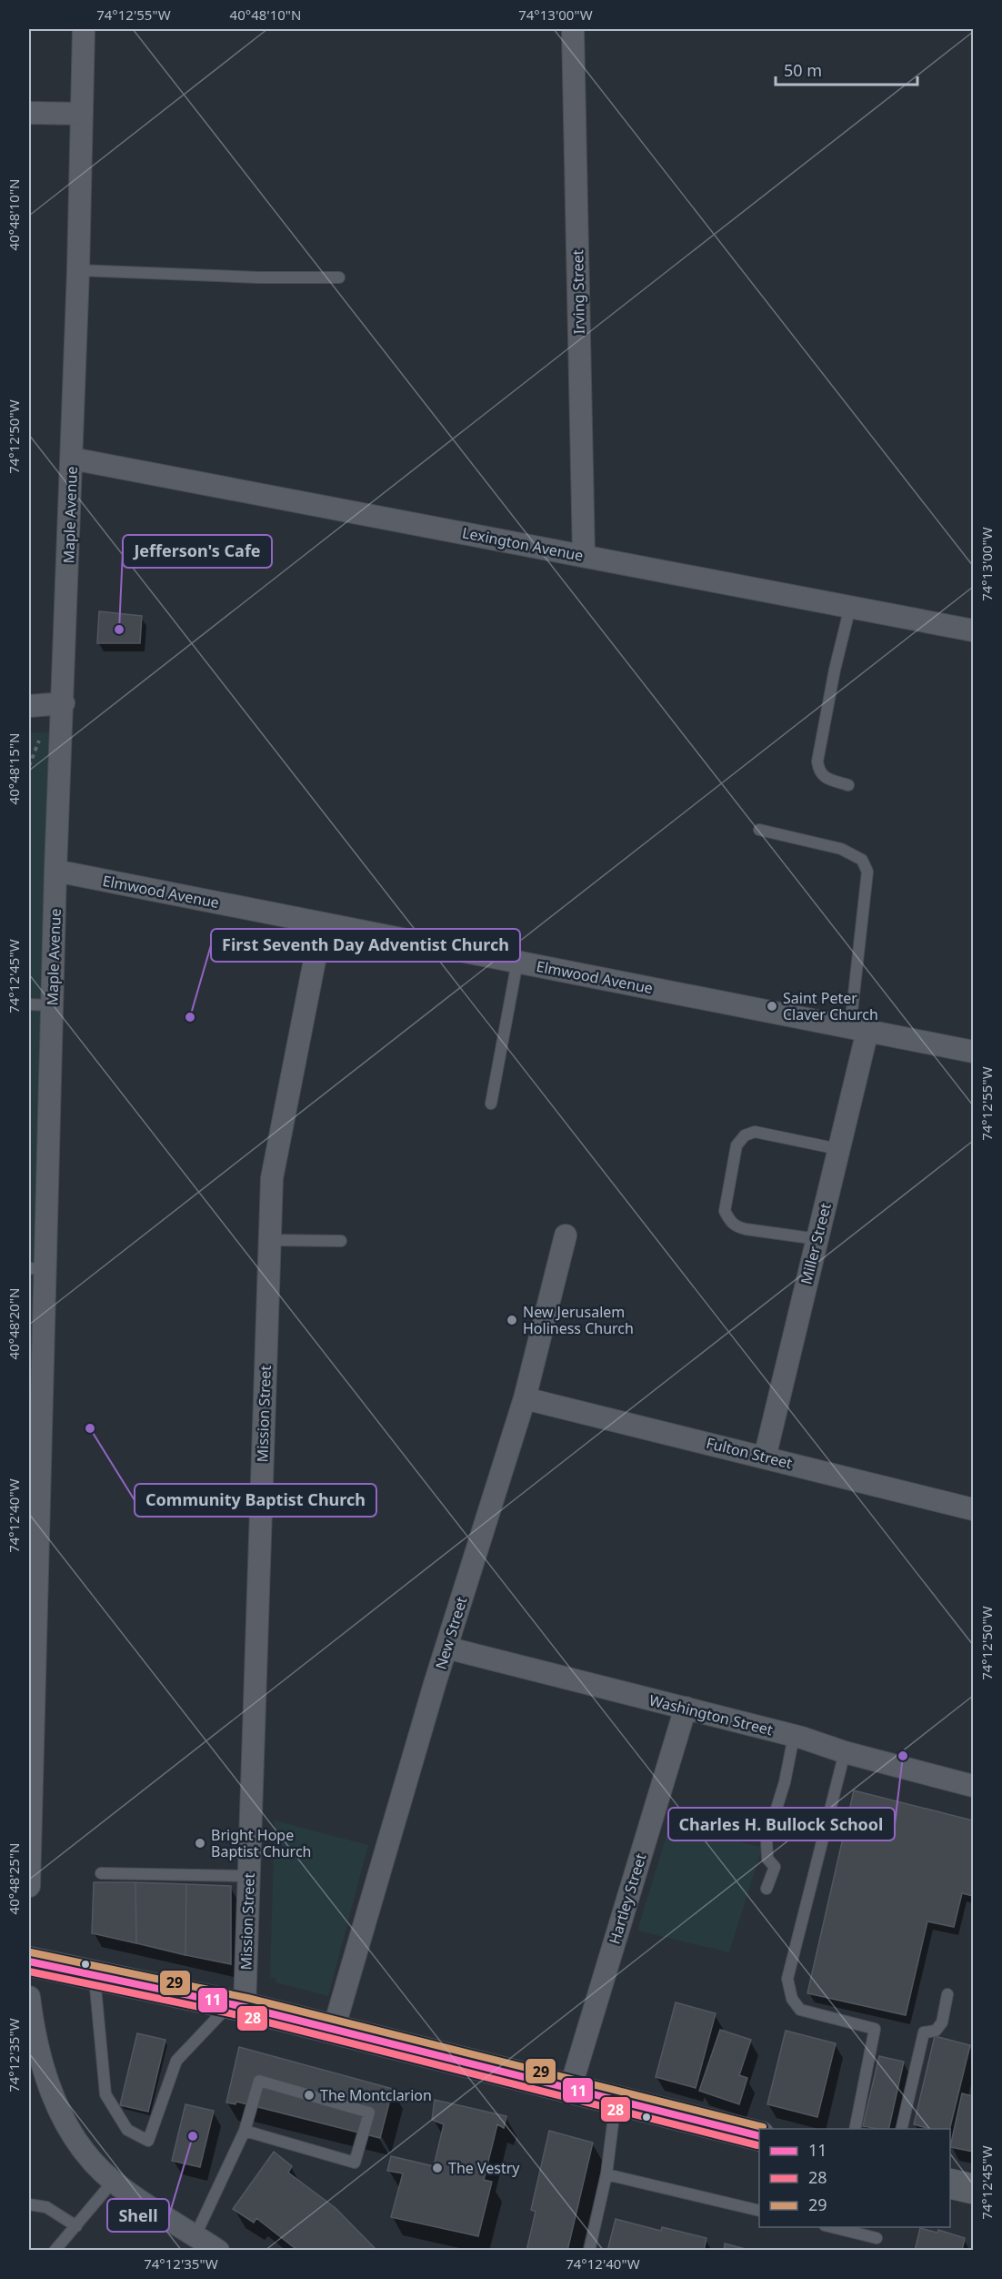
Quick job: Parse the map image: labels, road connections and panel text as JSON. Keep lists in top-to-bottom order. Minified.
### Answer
{"streets":{"street":["Irving Street","Maple Avenue","Lexington Avenue","Elmwood Avenue","Miller Street","Mission Street","Fulton Street","New Street","Washington Street","Hartley Street"]},"crossings":[["Irving Street","Lexington Avenue"],["Maple Avenue","Lexington Avenue"],["Maple Avenue","Elmwood Avenue"],["Elmwood Avenue","Miller Street"],["Elmwood Avenue","Mission Street"],["Miller Street","Fulton Street"],["Fulton Street","New Street"],["New Street","Washington Street"],["Washington Street","Hartley Street"]],"places":["Jefferson's Cafe","Saint Peter Claver Church","First Seventh Day Adventist Church","New Jerusalem Holiness Church","Community Baptist Church","Charles H. Bullock School","Bright Hope Baptist Church","The Montclarion","Shell","The Vestry"],"lines":["transit line 29","transit line 11","transit line 28"],"legend":["11","28","29"],"scale_bar":"50 m","coordinates":["74°12'55\"W","40°48'10\"N","74°13'00\"W","74°12'50\"W","40°48'15\"N","74°12'45\"W","40°48'20\"N","74°12'40\"W","40°48'25\"N","74°12'35\"W"]}
